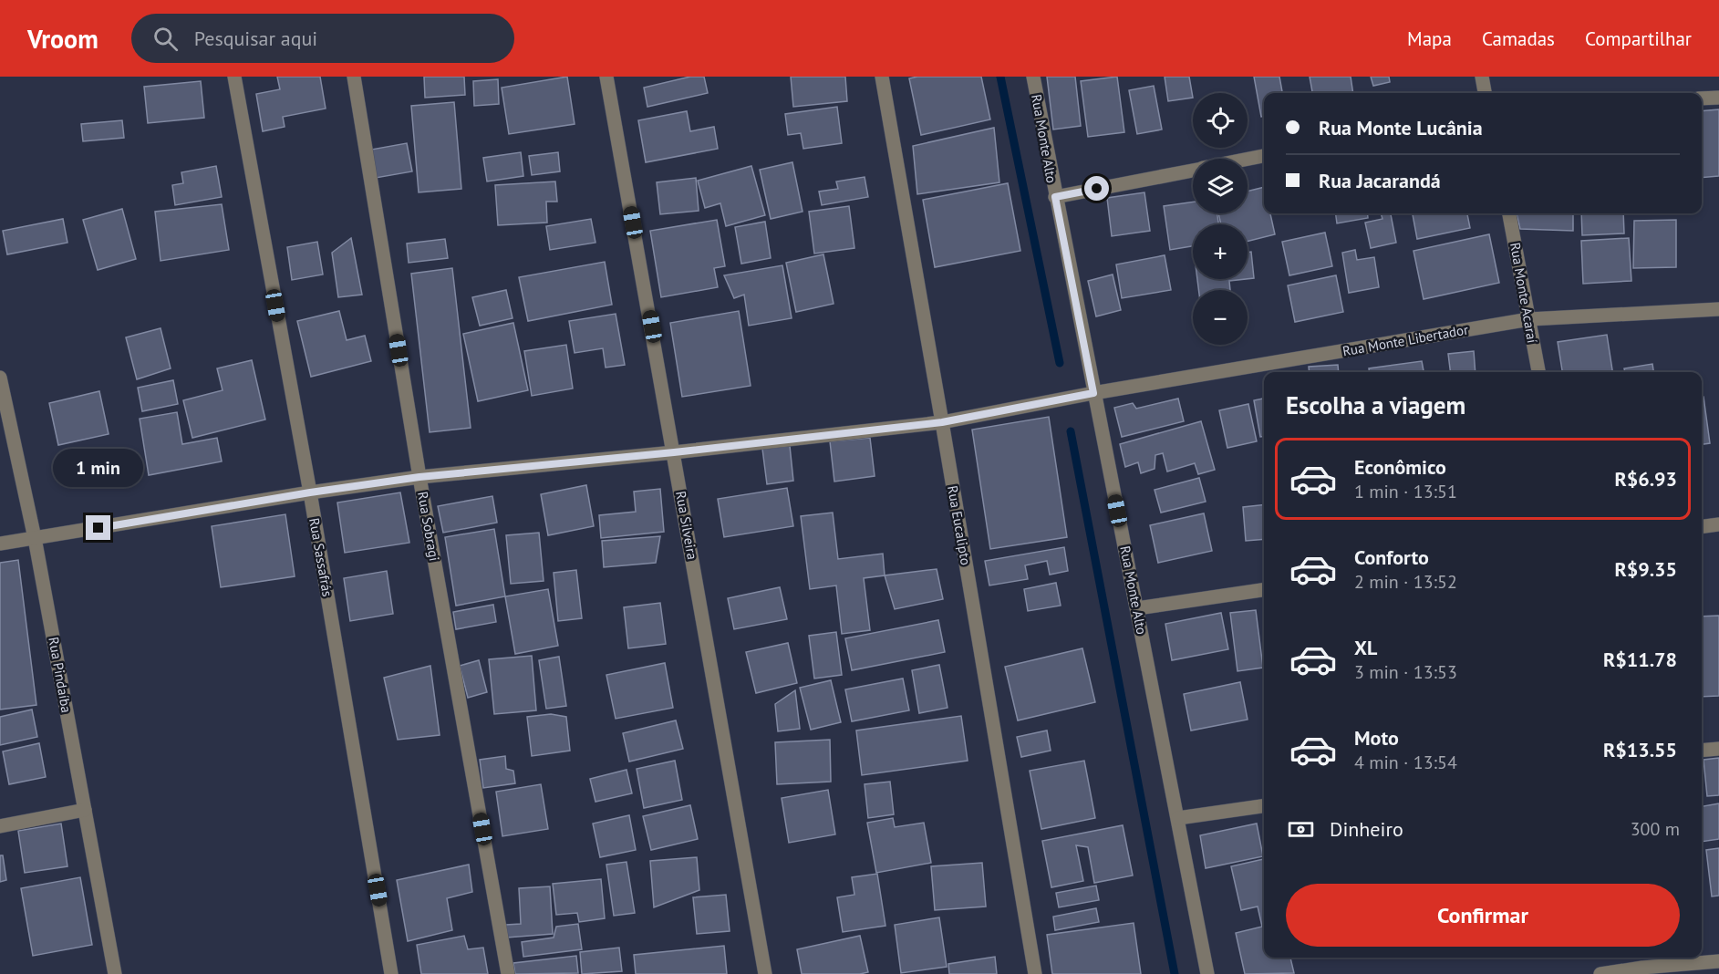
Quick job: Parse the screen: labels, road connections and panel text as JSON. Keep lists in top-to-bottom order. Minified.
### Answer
{"streets":{"street":["Rua Monte Alto","Rua Monte Acaraí","Rua Monte Libertador","Rua Silveira","Rua Eucalipto","Rua Sobragi","Rua Sassafrás","Rua Pindaíba"]},"crossings":[["Rua Monte Alto","Rua Monte Libertador"],["Rua Monte Acaraí","Rua Monte Libertador"],["Rua Monte Libertador","Rua Silveira"],["Rua Monte Libertador","Rua Eucalipto"],["Rua Monte Libertador","Rua Sobragi"],["Rua Monte Libertador","Rua Sassafrás"],["Rua Monte Libertador","Rua Pindaíba"]],"page":{"header":"Vroom","search":"Pesquisar aqui","nav":["Mapa","Camadas","Compartilhar"],"map_buttons":["+","−"],"banner":["Rua Monte Lucânia","Rua Jacarandá"],"heading":"Escolha a viagem","list":[{"name":"Econômico","note":"1 min · 13:51","value":"R$6.93"},{"name":"Conforto","note":"2 min · 13:52","value":"R$9.35"},{"name":"XL","note":"3 min · 13:53","value":"R$11.78"},{"name":"Moto","note":"4 min · 13:54","value":"R$13.55"}],"bubble":"1 min","pay":["Dinheiro","300 m"],"buttons":"Confirmar"}}
